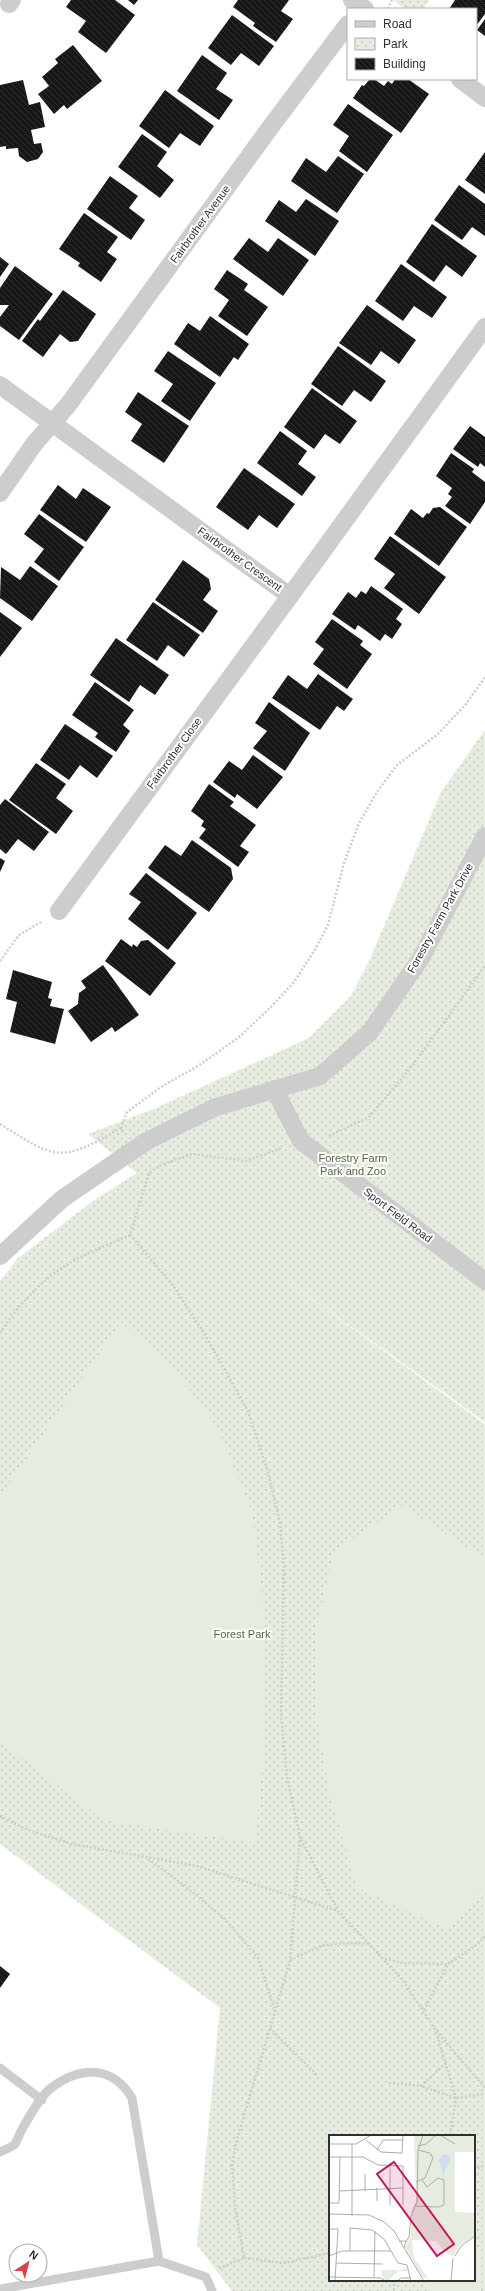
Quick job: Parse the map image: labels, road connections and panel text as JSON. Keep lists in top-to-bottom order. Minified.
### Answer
{"streets":{"street":["Fairbrother Avenue","Fairbrother Crescent","Fairbrother Close","Forestry Farm Park Drive","Sport Field Road"]},"crossings":[["Fairbrother Avenue","Fairbrother Crescent"],["Fairbrother Crescent","Fairbrother Close"],["Forestry Farm Park Drive","Sport Field Road"]],"parks":["Forestry Farm Park and Zoo","Forest Park"],"legend":["Road","Park","Building"],"north":"top right"}
